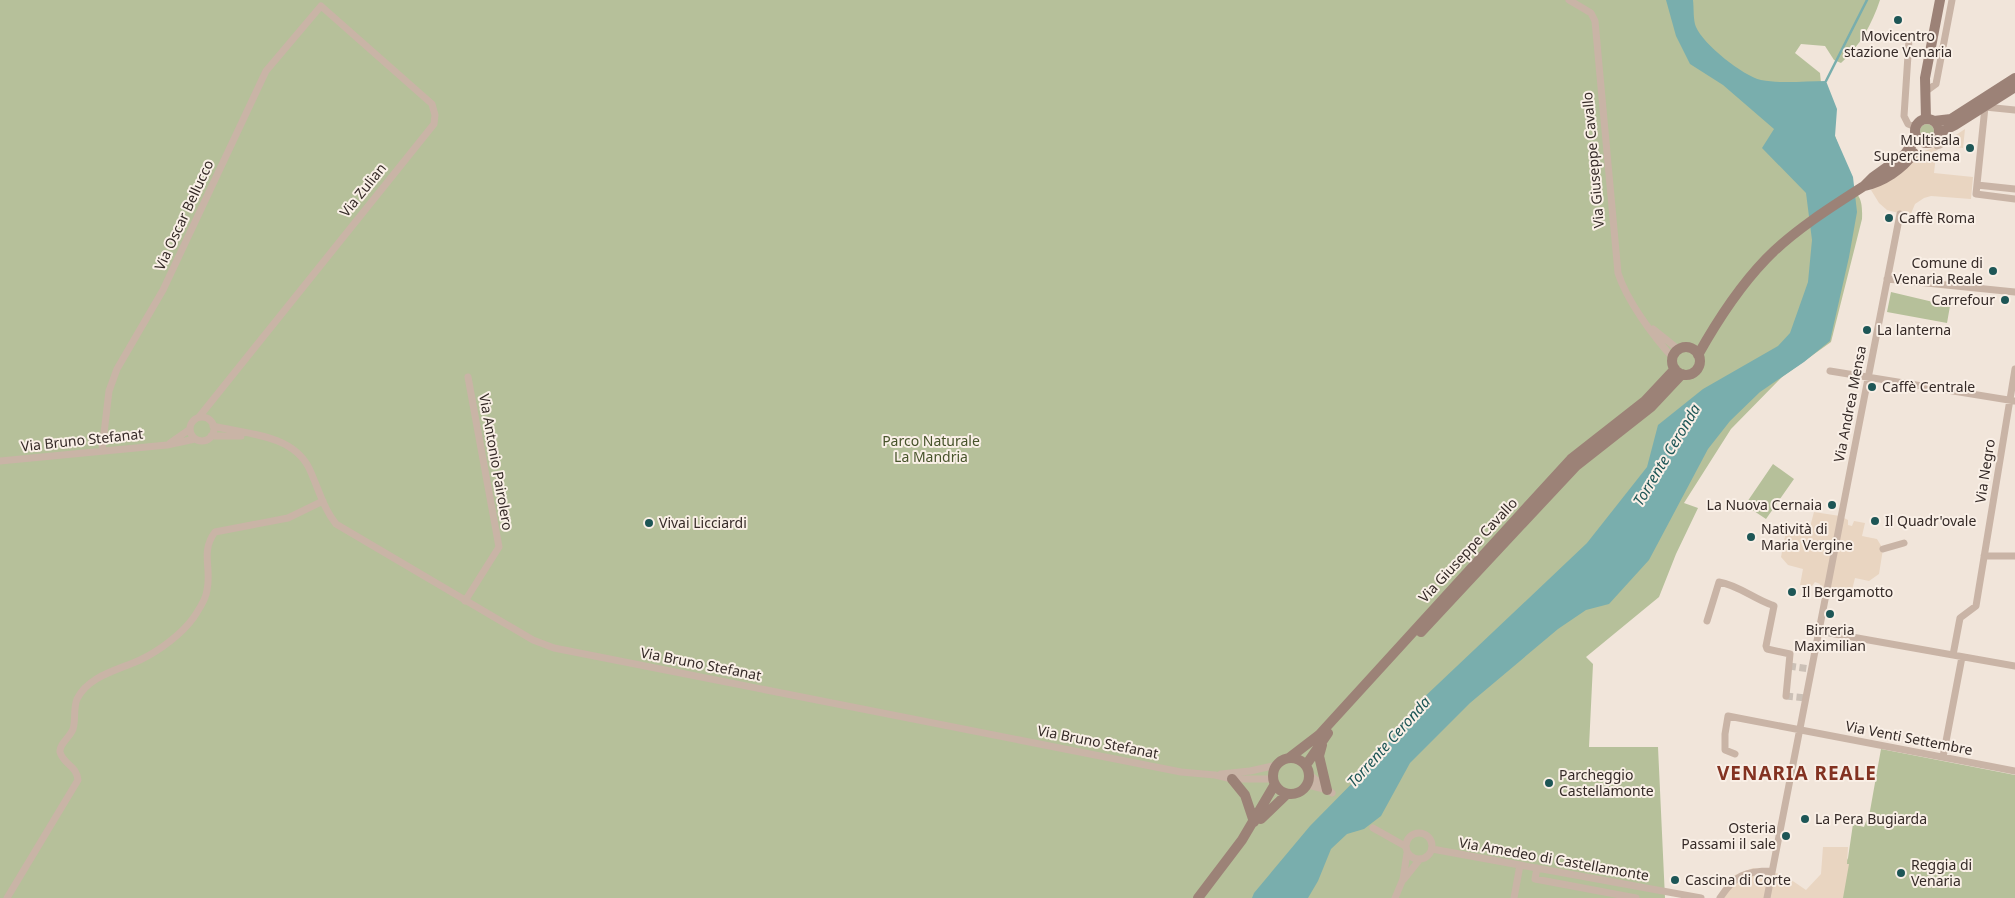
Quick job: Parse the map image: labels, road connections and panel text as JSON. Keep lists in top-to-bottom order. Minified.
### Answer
{"streets":{"street":["Via Giuseppe Cavallo","Via Zulian","Via Oscar Bellucco","Via Andrea Mensa","Via Bruno Stefanat","Via Antonio Pairolero","Via Negro","Via Venti Settembre","Via Amedeo di Castellamonte"]},"crossings":[["Via Giuseppe Cavallo","Via Bruno Stefanat"],["Via Zulian","Via Oscar Bellucco"],["Via Zulian","Via Bruno Stefanat"],["Via Oscar Bellucco","Via Bruno Stefanat"],["Via Andrea Mensa","Via Venti Settembre"],["Via Bruno Stefanat","Via Antonio Pairolero"]],"districts":["VENARIA REALE"],"water":["Torrente Ceronda"],"parks":["Parco Naturale La Mandria"],"places":["Movicentro stazione Venaria","Multisala Supercinema","Caffè Roma","Comune di Venaria Reale","Carrefour","La lanterna","Caffè Centrale","La Nuova Cernaia","Il Quadr'ovale","Vivai Licciardi","Natività di Maria Vergine","Il Bergamotto","Birreria Maximilian","Parcheggio Castellamonte","La Pera Bugiarda","Osteria Passami il sale","Reggia di Venaria","Cascina di Corte"]}
